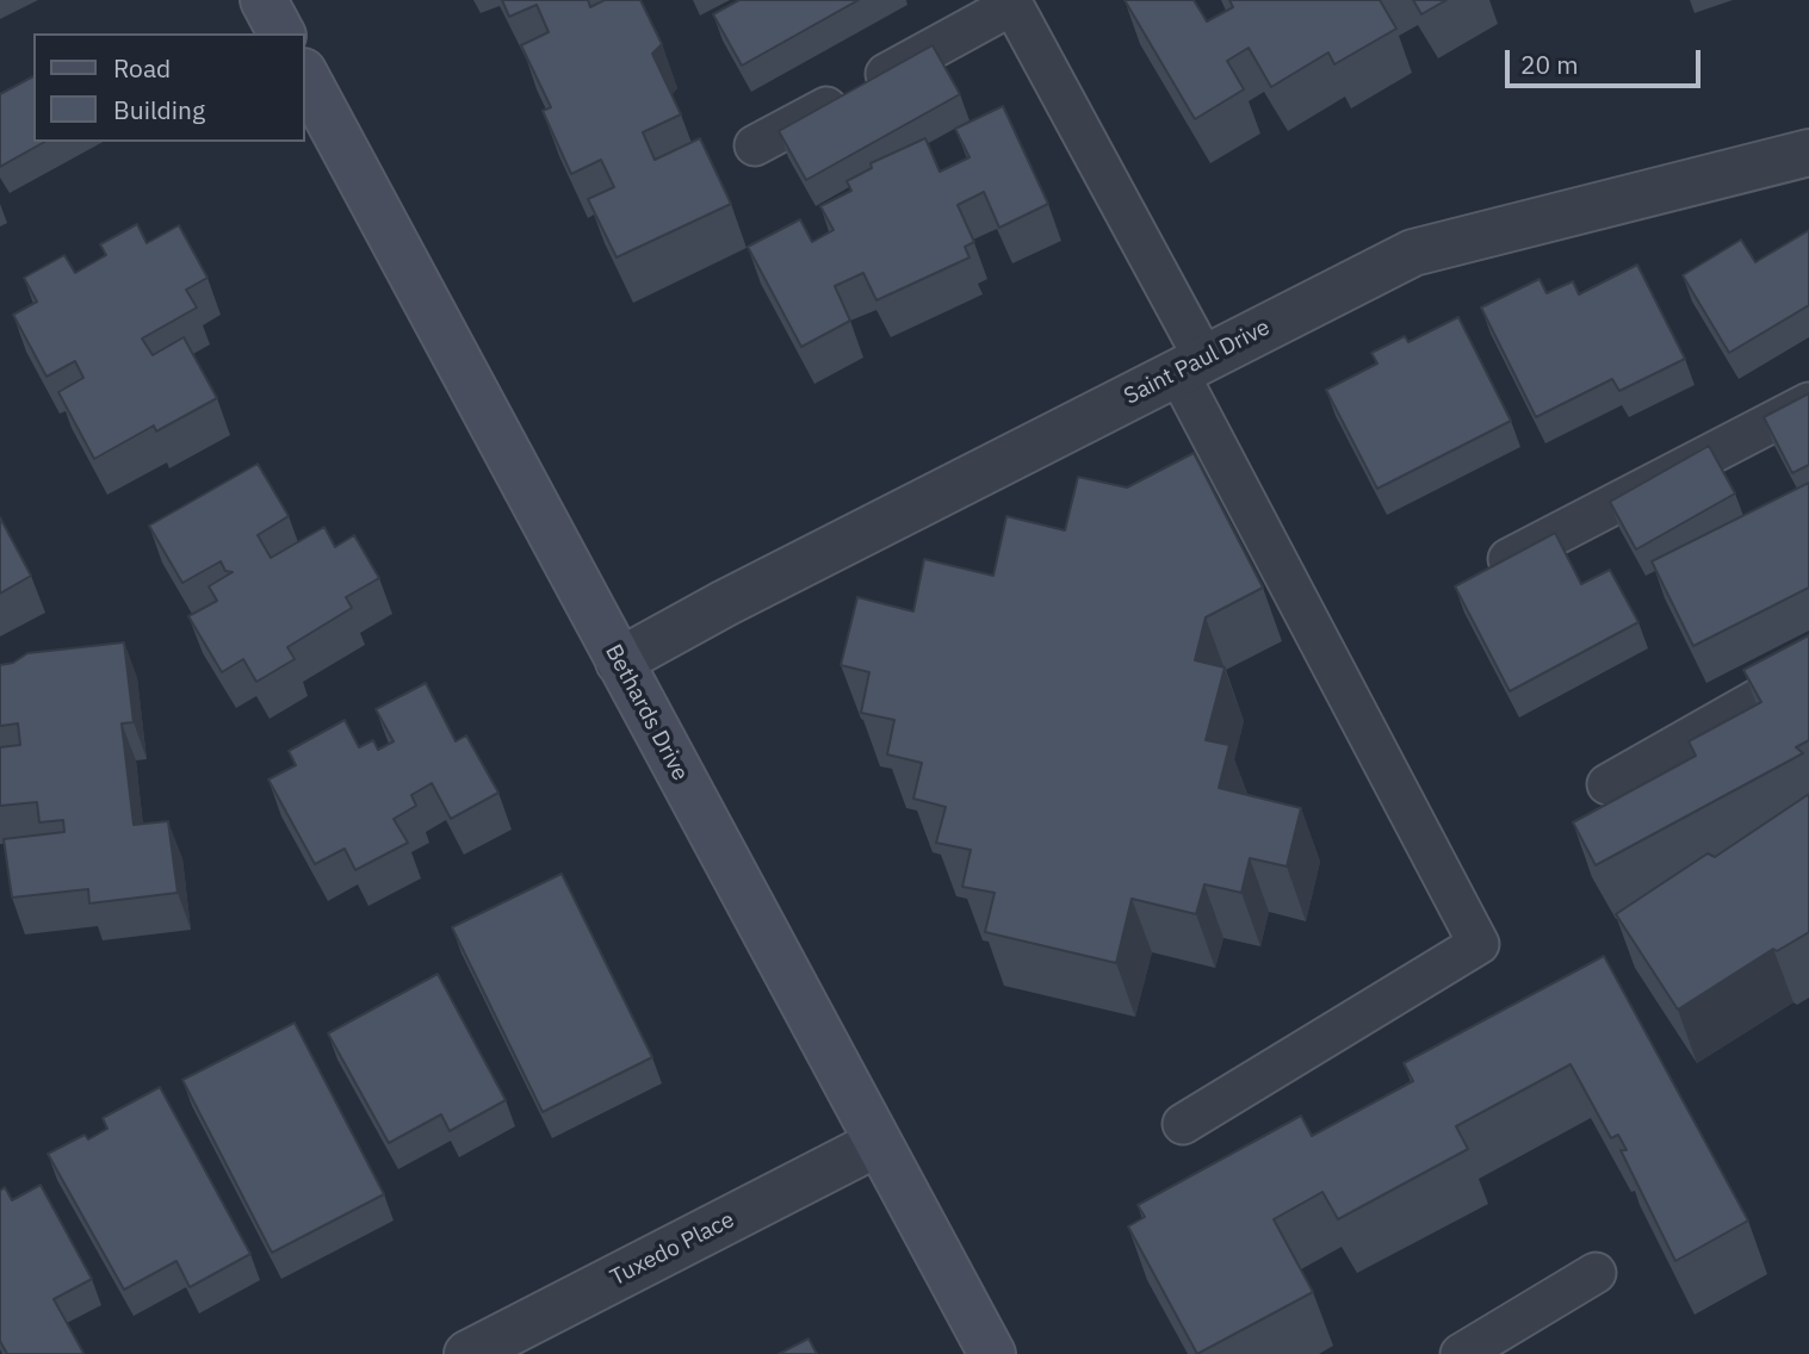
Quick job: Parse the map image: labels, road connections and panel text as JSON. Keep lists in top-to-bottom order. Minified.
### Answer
{"streets":{"street":["Saint Paul Drive","Bethards Drive","Tuxedo Place"]},"crossings":[["Saint Paul Drive","Bethards Drive"],["Bethards Drive","Tuxedo Place"]],"legend":["Road","Building"],"scale_bar":"20 m"}
